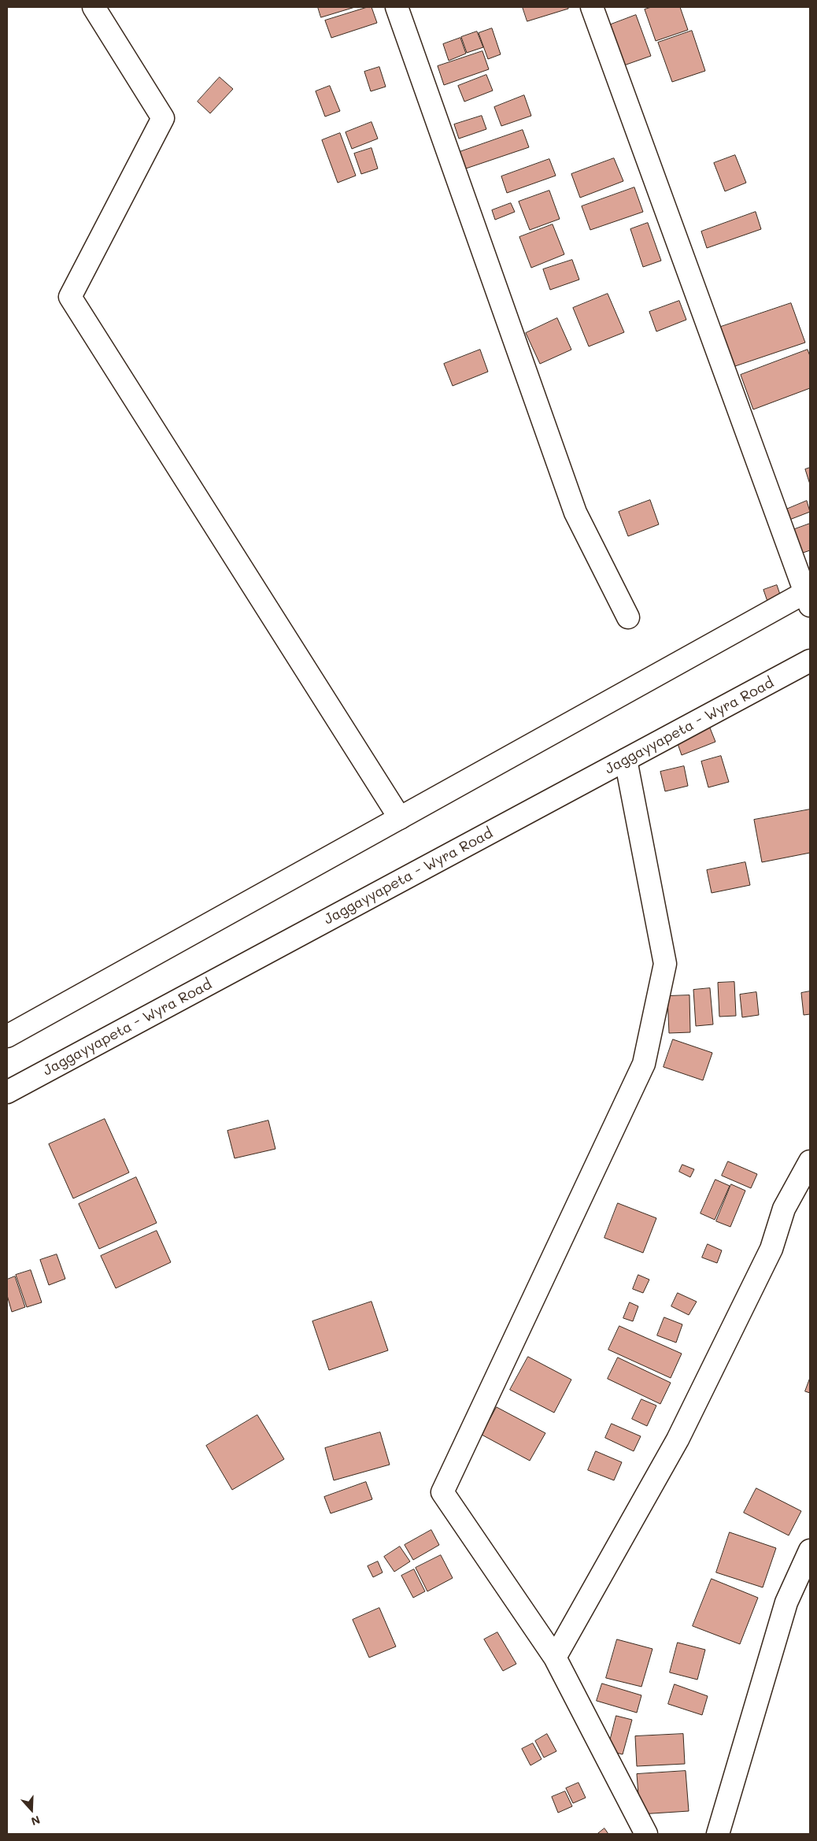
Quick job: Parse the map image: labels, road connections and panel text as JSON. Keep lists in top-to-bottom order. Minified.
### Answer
{"streets":{"street":["Jaggayyapeta - Wyra Road"]},"north":"bottom"}
